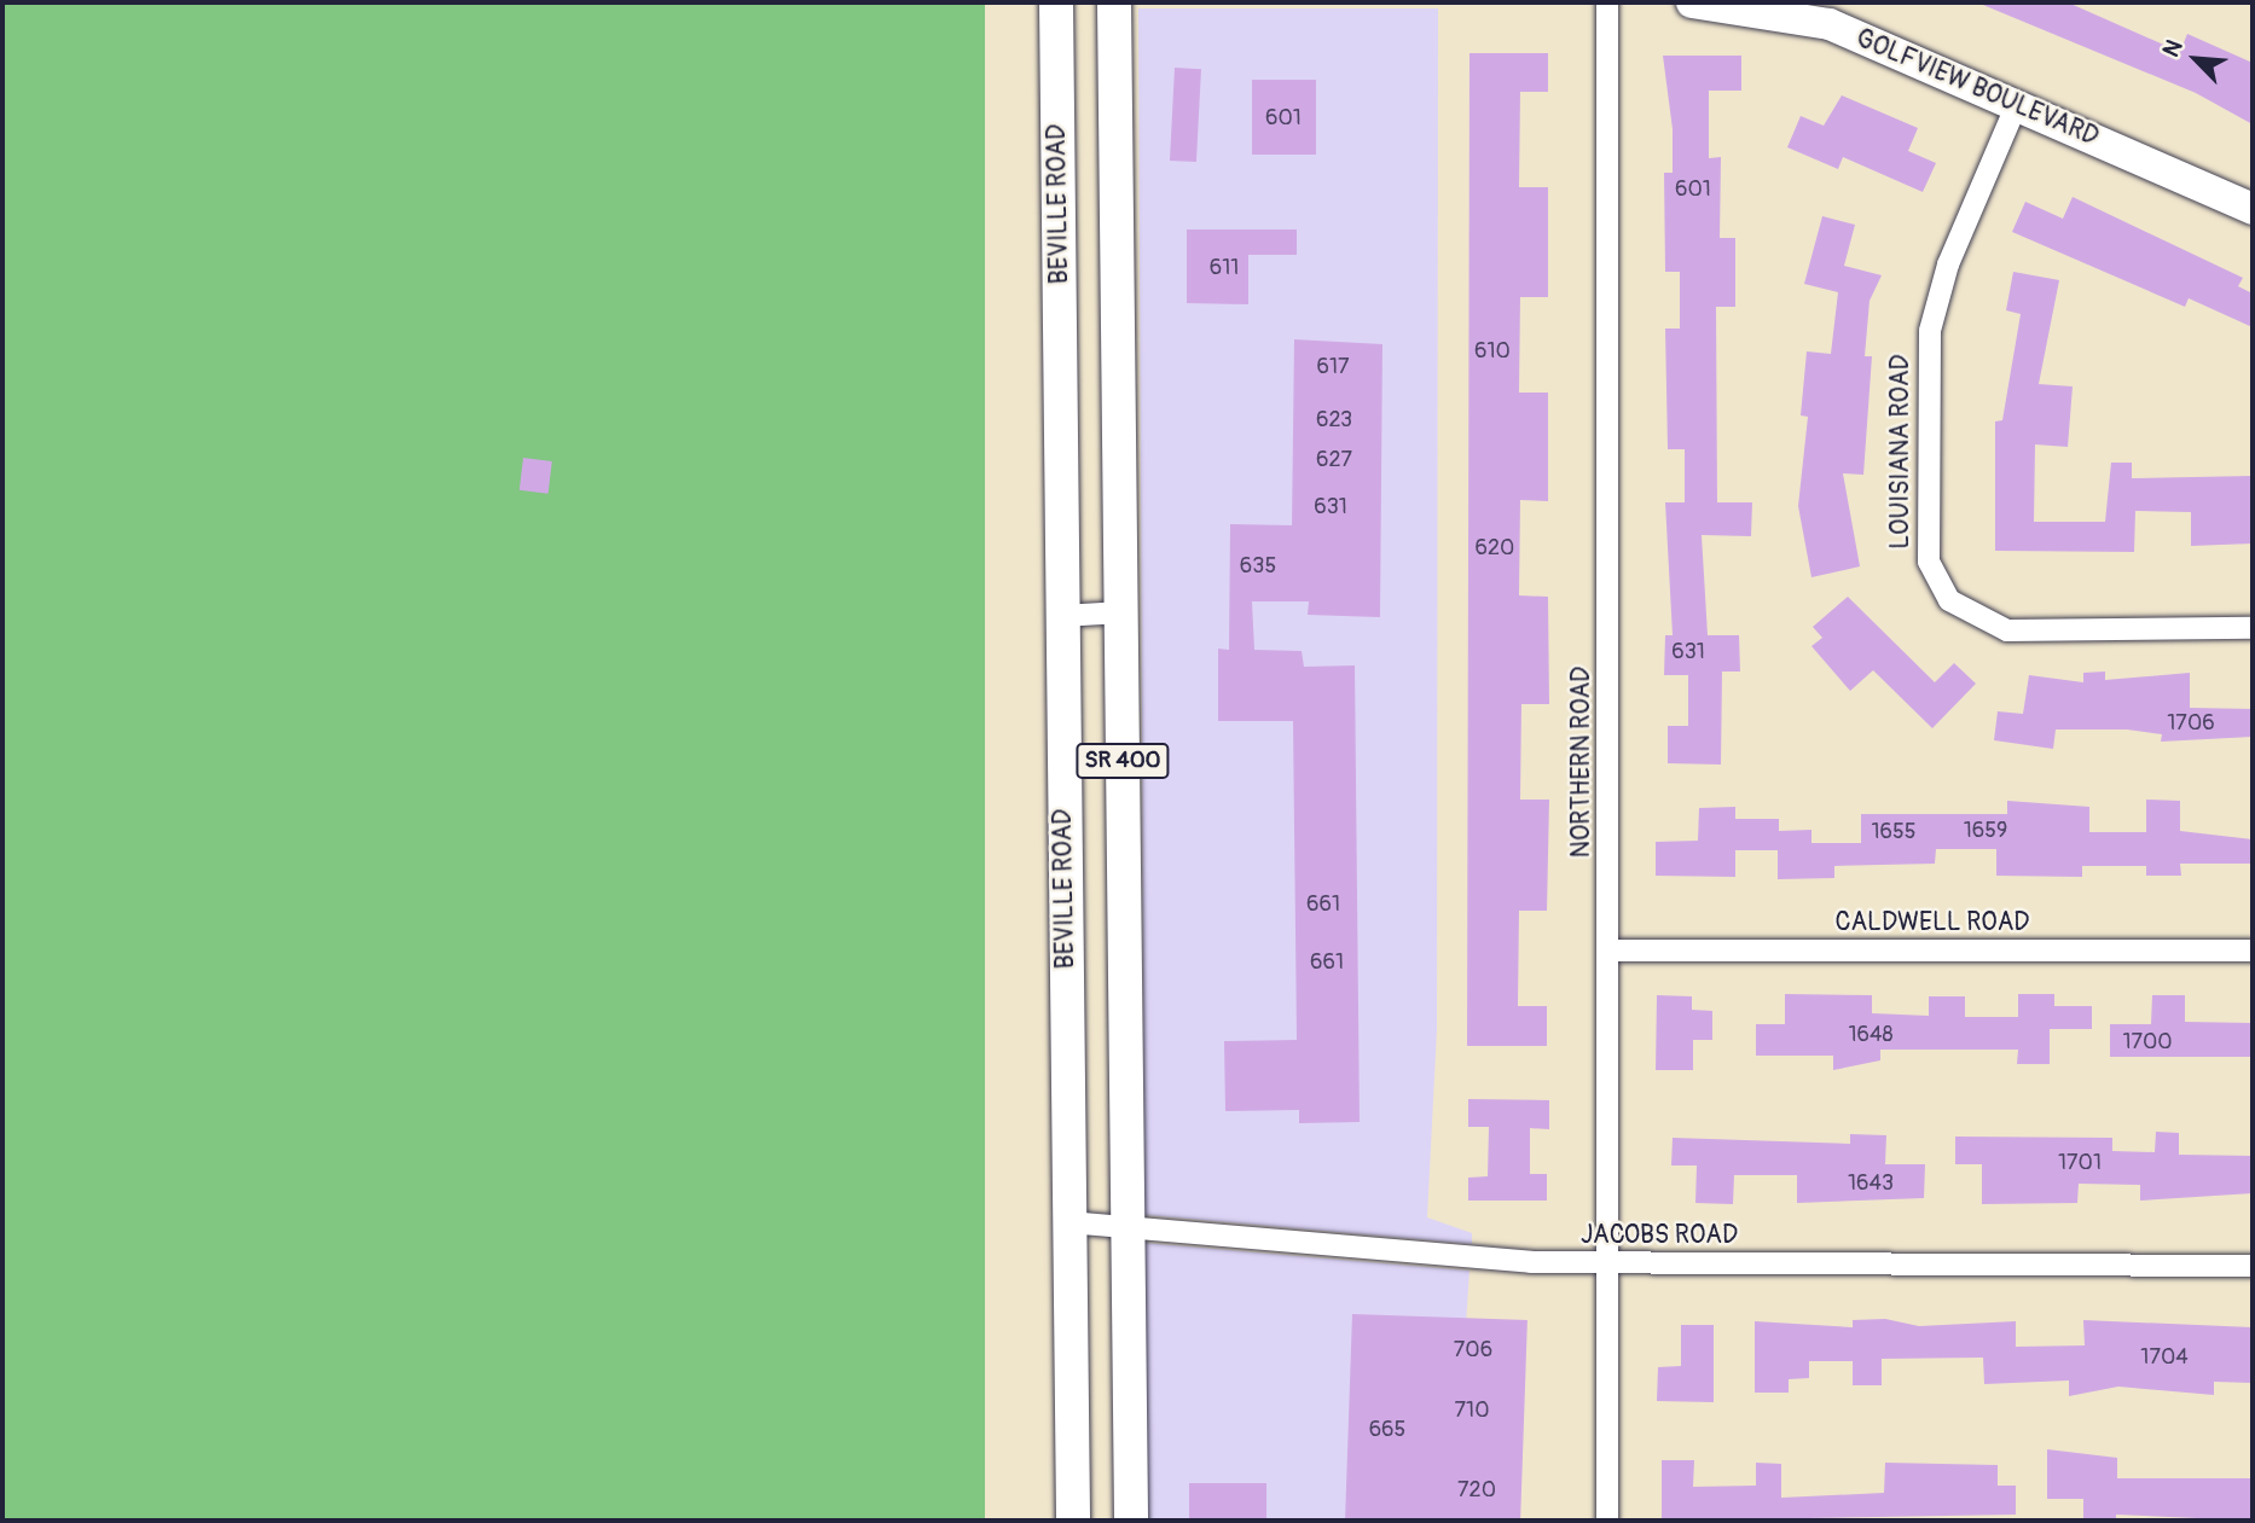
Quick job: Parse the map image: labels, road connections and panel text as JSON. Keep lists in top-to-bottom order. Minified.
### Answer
{"streets":{"main road":["BEVILLE ROAD","SR 400"],"street":["GOLFVIEW BOULEVARD","LOUISIANA ROAD","NORTHERN ROAD","CALDWELL ROAD","JACOBS ROAD"]},"crossings":[["GOLFVIEW BOULEVARD","LOUISIANA ROAD"],["BEVILLE ROAD","JACOBS ROAD"],["SR 400","JACOBS ROAD"],["NORTHERN ROAD","CALDWELL ROAD"],["NORTHERN ROAD","JACOBS ROAD"]],"house_numbers":["601","601","611","610","617","623","627","631","620","635","631","1706","1659","1655","661","661","1648","1700","1701","1643","706","1704","710","665","720"],"north":"top left"}
